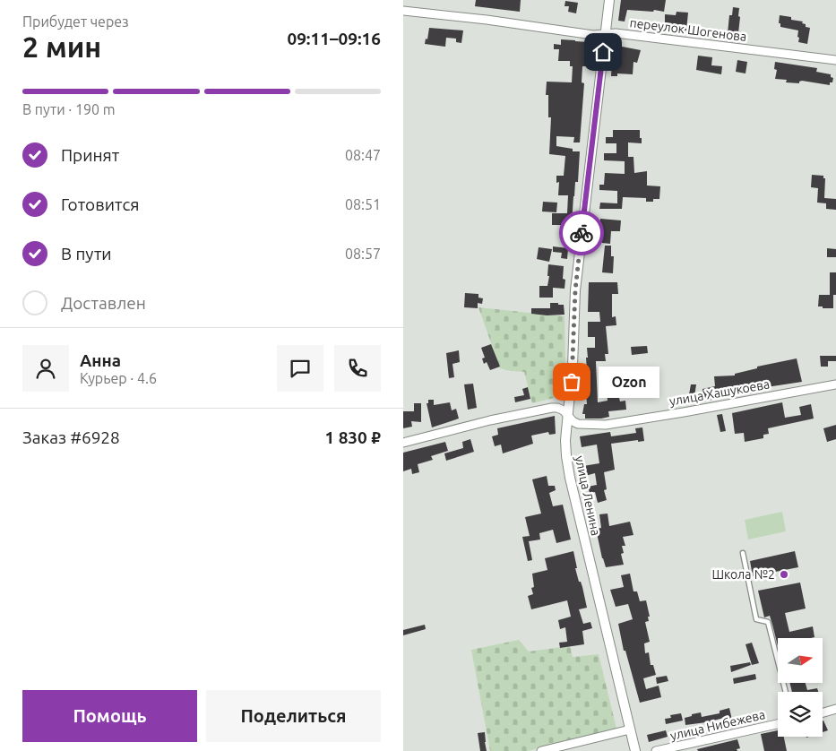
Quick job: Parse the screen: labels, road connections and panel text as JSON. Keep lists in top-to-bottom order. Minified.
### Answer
{"streets":{"street":["переулок Шогенова","улица Хашукоева","улица Ленина","улица Нибежева"]},"crossings":[["переулок Шогенова","улица Ленина"],["улица Хашукоева","улица Ленина"]],"places":["Ozon","Школа №2"],"north":"right","page":{"heading":["2 мин","Прибудет через","09:11–09:16"],"panel":["Анна","Курьер · 4.6","Заказ #6928","1 830 ₽"],"bar":"В пути · 190 m","list":[["Принят","08:47"],["Готовится","08:51"],["В пути","08:57"],"Доставлен"],"bubble":"Ozon","buttons":["Помощь","Поделиться"]}}
